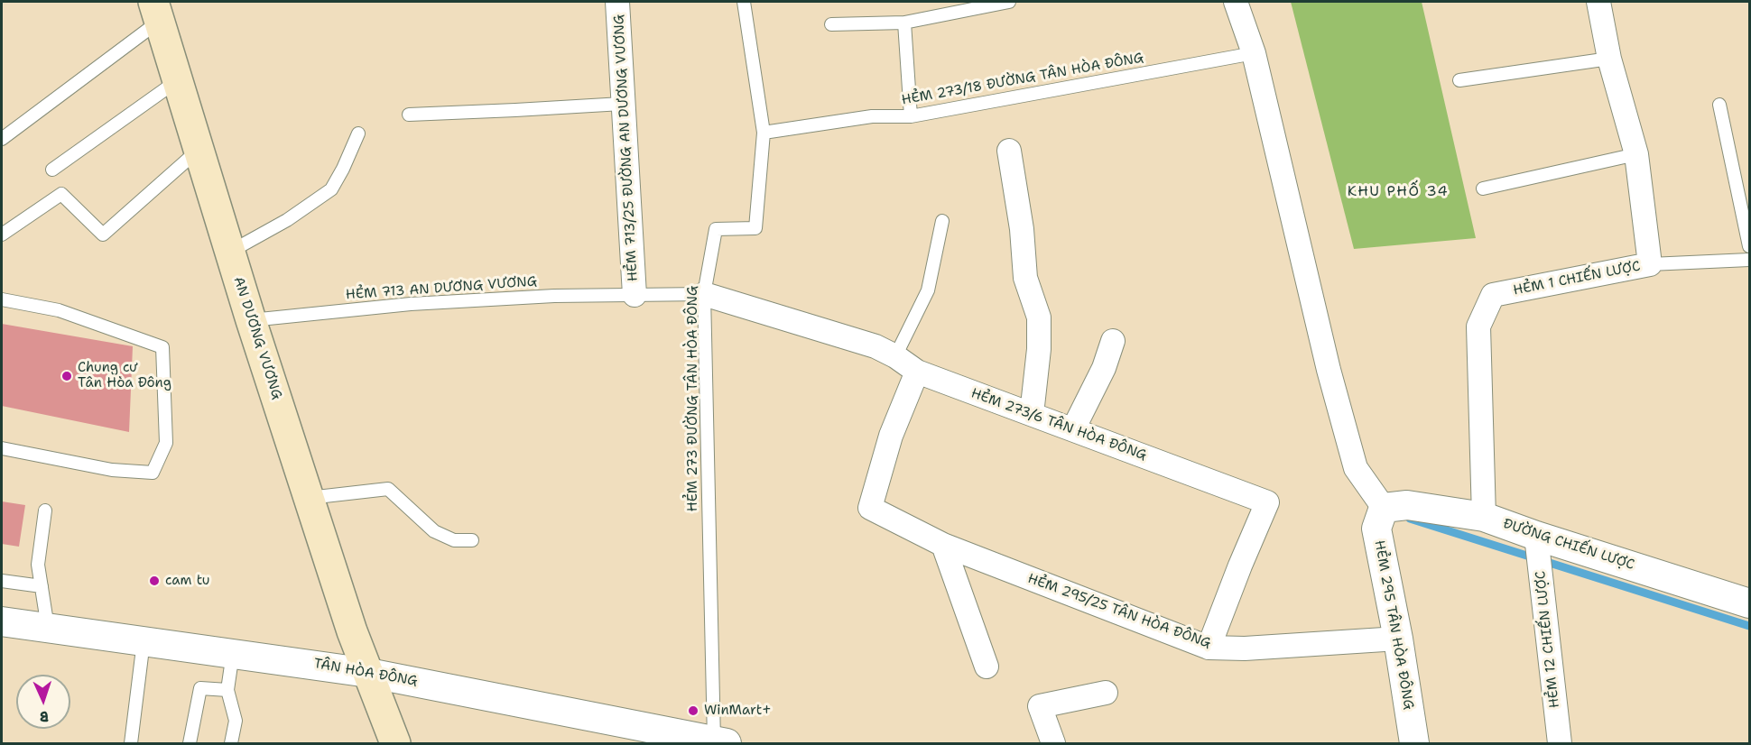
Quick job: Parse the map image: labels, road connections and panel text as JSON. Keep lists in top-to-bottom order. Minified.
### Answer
{"streets":{"main road":["AN DƯƠNG VƯƠNG"],"street":["HẺM 713/25 ĐƯỜNG AN DƯƠNG VƯƠNG","HẺM 1 CHIẾN LƯỢC","HẺM 273/6 TÂN HÒA ĐÔNG","ĐƯỜNG CHIẾN LƯỢC","HẺM 295/25 TÂN HÒA ĐÔNG","HẺM 295 TÂN HÒA ĐÔNG","HẺM 12 CHIẾN LƯỢC","TÂN HÒA ĐÔNG"],"lane":["HẺM 273/18 ĐƯỜNG TÂN HÒA ĐÔNG","HẺM 713 AN DƯƠNG VƯƠNG","HẺM 273 ĐƯỜNG TÂN HÒA ĐÔNG"]},"crossings":[["HẺM 273/18 ĐƯỜNG TÂN HÒA ĐÔNG","HẺM 273 ĐƯỜNG TÂN HÒA ĐÔNG"],["HẺM 713/25 ĐƯỜNG AN DƯƠNG VƯƠNG","HẺM 713 AN DƯƠNG VƯƠNG"],["HẺM 1 CHIẾN LƯỢC","ĐƯỜNG CHIẾN LƯỢC"],["HẺM 713 AN DƯƠNG VƯƠNG","AN DƯƠNG VƯƠNG"],["HẺM 713 AN DƯƠNG VƯƠNG","HẺM 273 ĐƯỜNG TÂN HÒA ĐÔNG"],["HẺM 713 AN DƯƠNG VƯƠNG","HẺM 273/6 TÂN HÒA ĐÔNG"],["AN DƯƠNG VƯƠNG","TÂN HÒA ĐÔNG"],["HẺM 273 ĐƯỜNG TÂN HÒA ĐÔNG","HẺM 273/6 TÂN HÒA ĐÔNG"],["HẺM 273 ĐƯỜNG TÂN HÒA ĐÔNG","TÂN HÒA ĐÔNG"],["HẺM 273/6 TÂN HÒA ĐÔNG","HẺM 295/25 TÂN HÒA ĐÔNG"],["ĐƯỜNG CHIẾN LƯỢC","HẺM 295 TÂN HÒA ĐÔNG"],["ĐƯỜNG CHIẾN LƯỢC","HẺM 12 CHIẾN LƯỢC"],["HẺM 295/25 TÂN HÒA ĐÔNG","HẺM 295 TÂN HÒA ĐÔNG"]],"districts":["KHU PHỐ 34"],"places":["Chung cư Tân Hòa Đông","cam tu","WinMart+"],"north":"bottom"}
